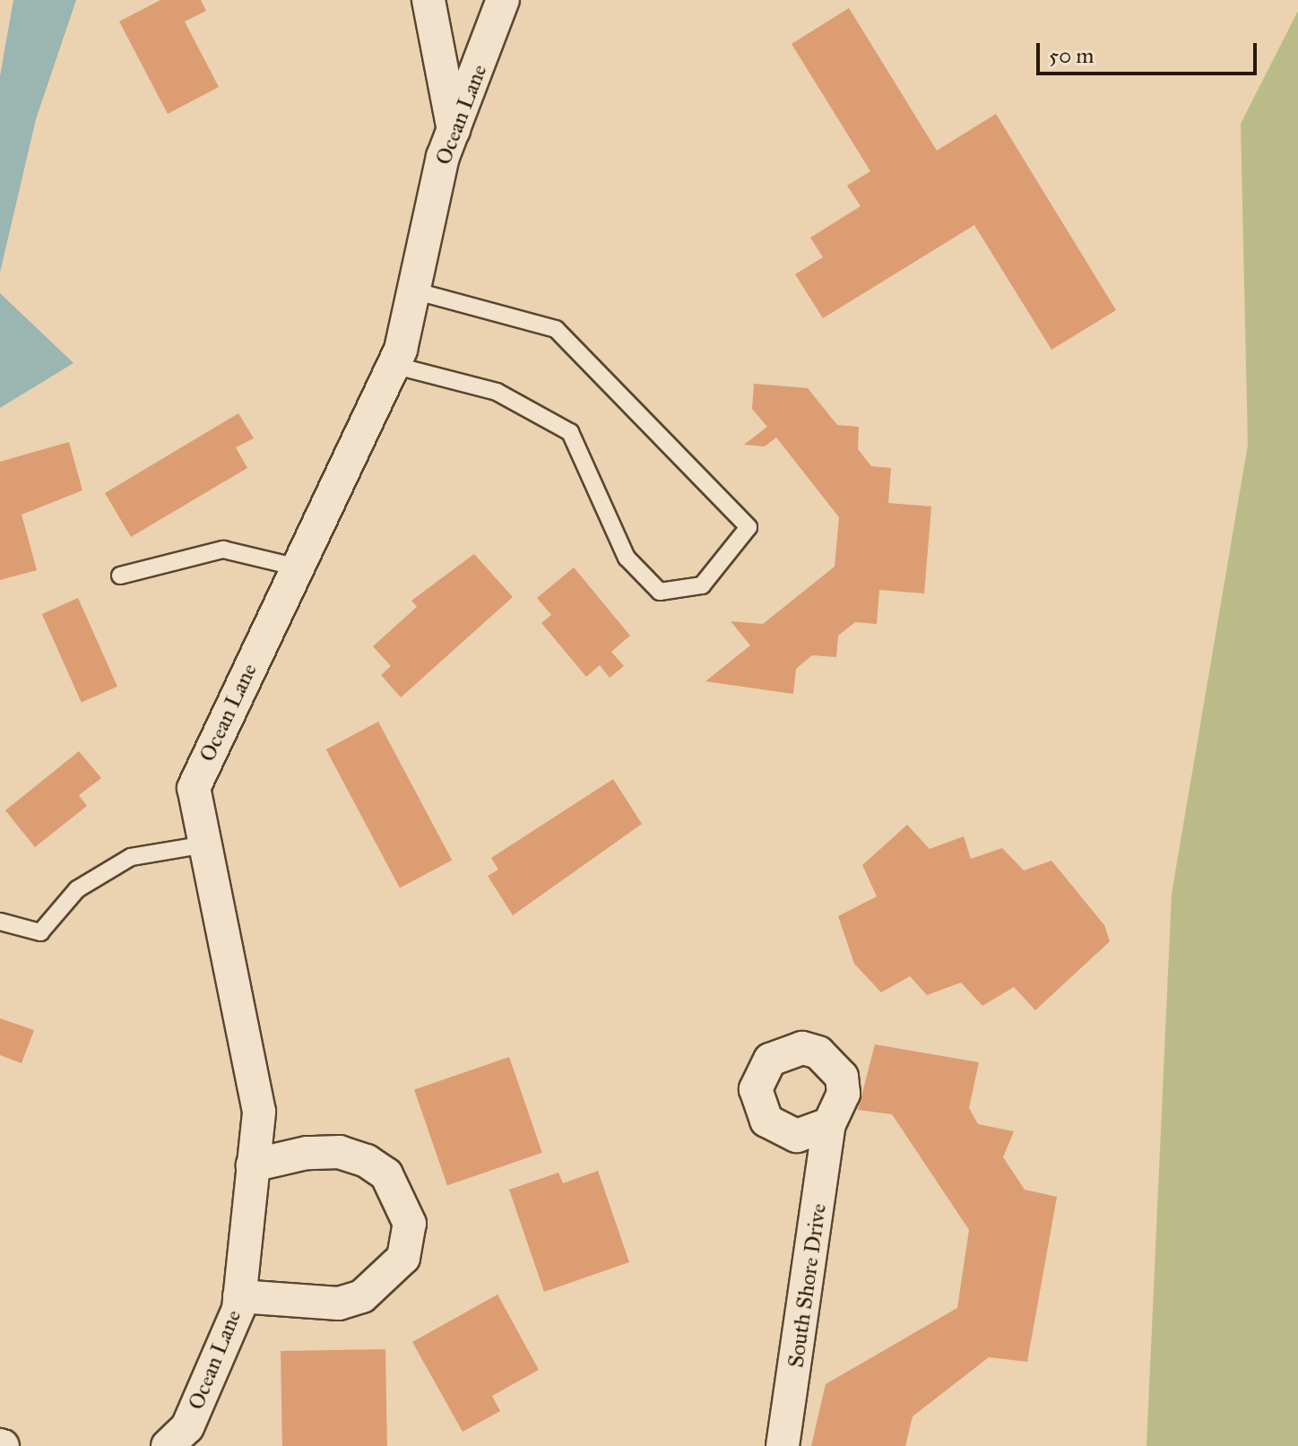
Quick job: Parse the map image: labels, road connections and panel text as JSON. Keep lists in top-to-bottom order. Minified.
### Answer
{"streets":{"street":["Ocean Lane","South Shore Drive"]},"scale_bar":"50 m"}
